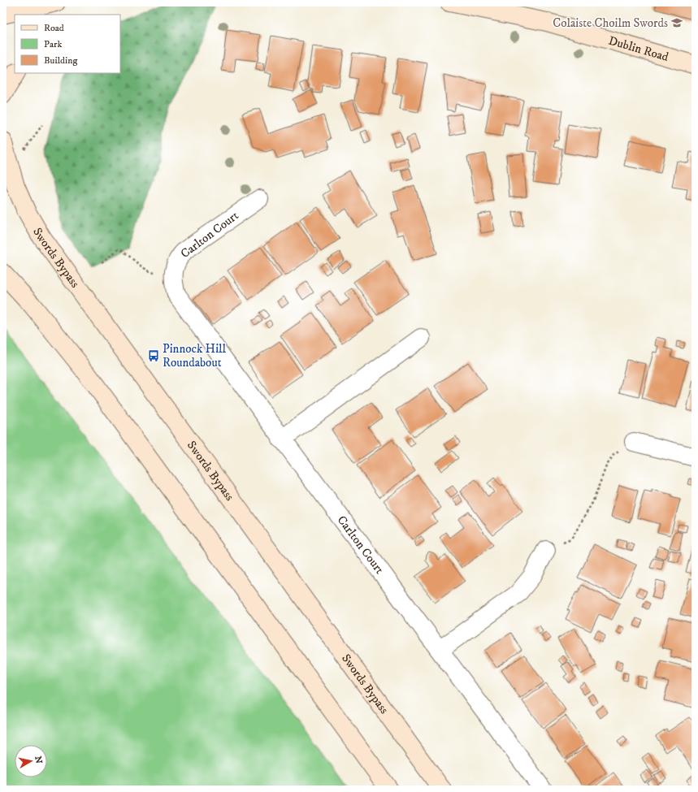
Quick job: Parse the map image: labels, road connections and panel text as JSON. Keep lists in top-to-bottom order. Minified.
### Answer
{"streets":{"main road":["Dublin Road","Swords Bypass"],"street":["Carlton Court"]},"places":{"school or university":["Colaiste Choilm Swords"],"bus stop":["Pinnock Hill Roundabout"]},"legend":["Road","Park","Building"],"north":"right"}
